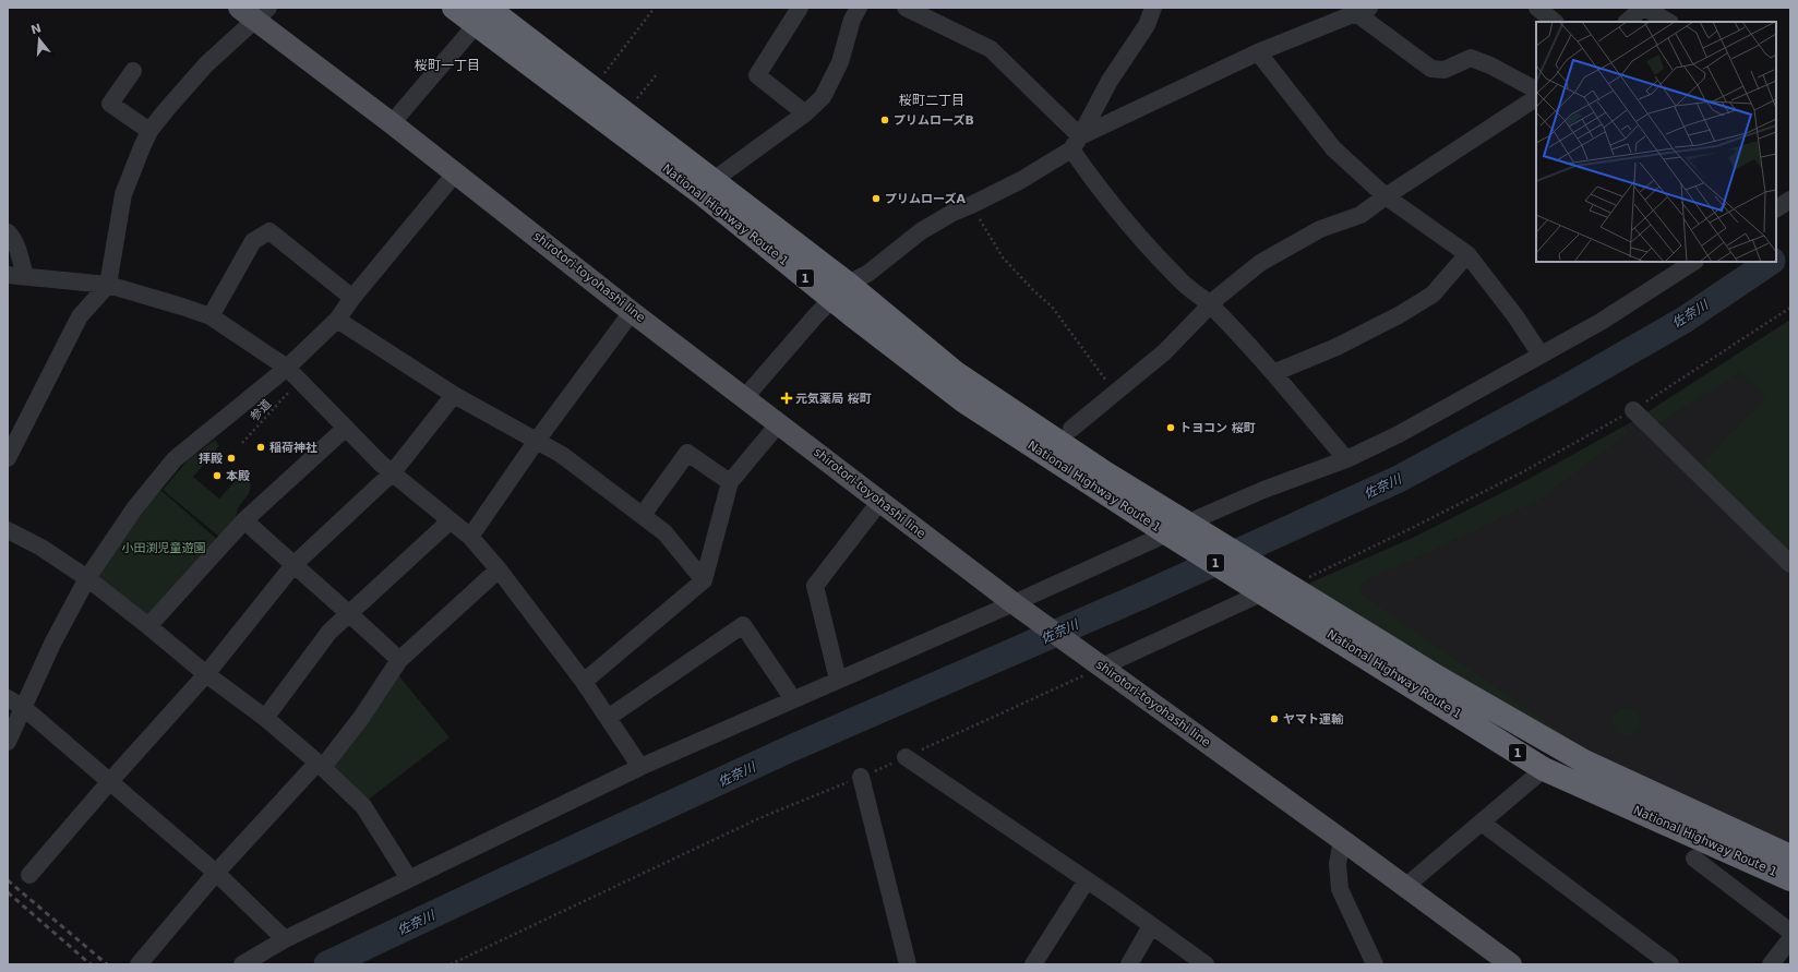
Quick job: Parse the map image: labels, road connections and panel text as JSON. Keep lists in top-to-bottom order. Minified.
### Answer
{"streets":{"highway":["National Highway Route 1","1"],"main road":["shirotori-toyohashi line"],"path":["参道"]},"districts":["桜町一丁目","桜町二丁目"],"water":["佐奈川"],"parks":["小田渕児童遊園"],"places":{"other":["プリムローズB","プリムローズA","トヨコン 桜町","稲荷神社","拝殿","本殿","ヤマト運輸"],"health":["元気薬局 桜町"]},"north":"top"}
